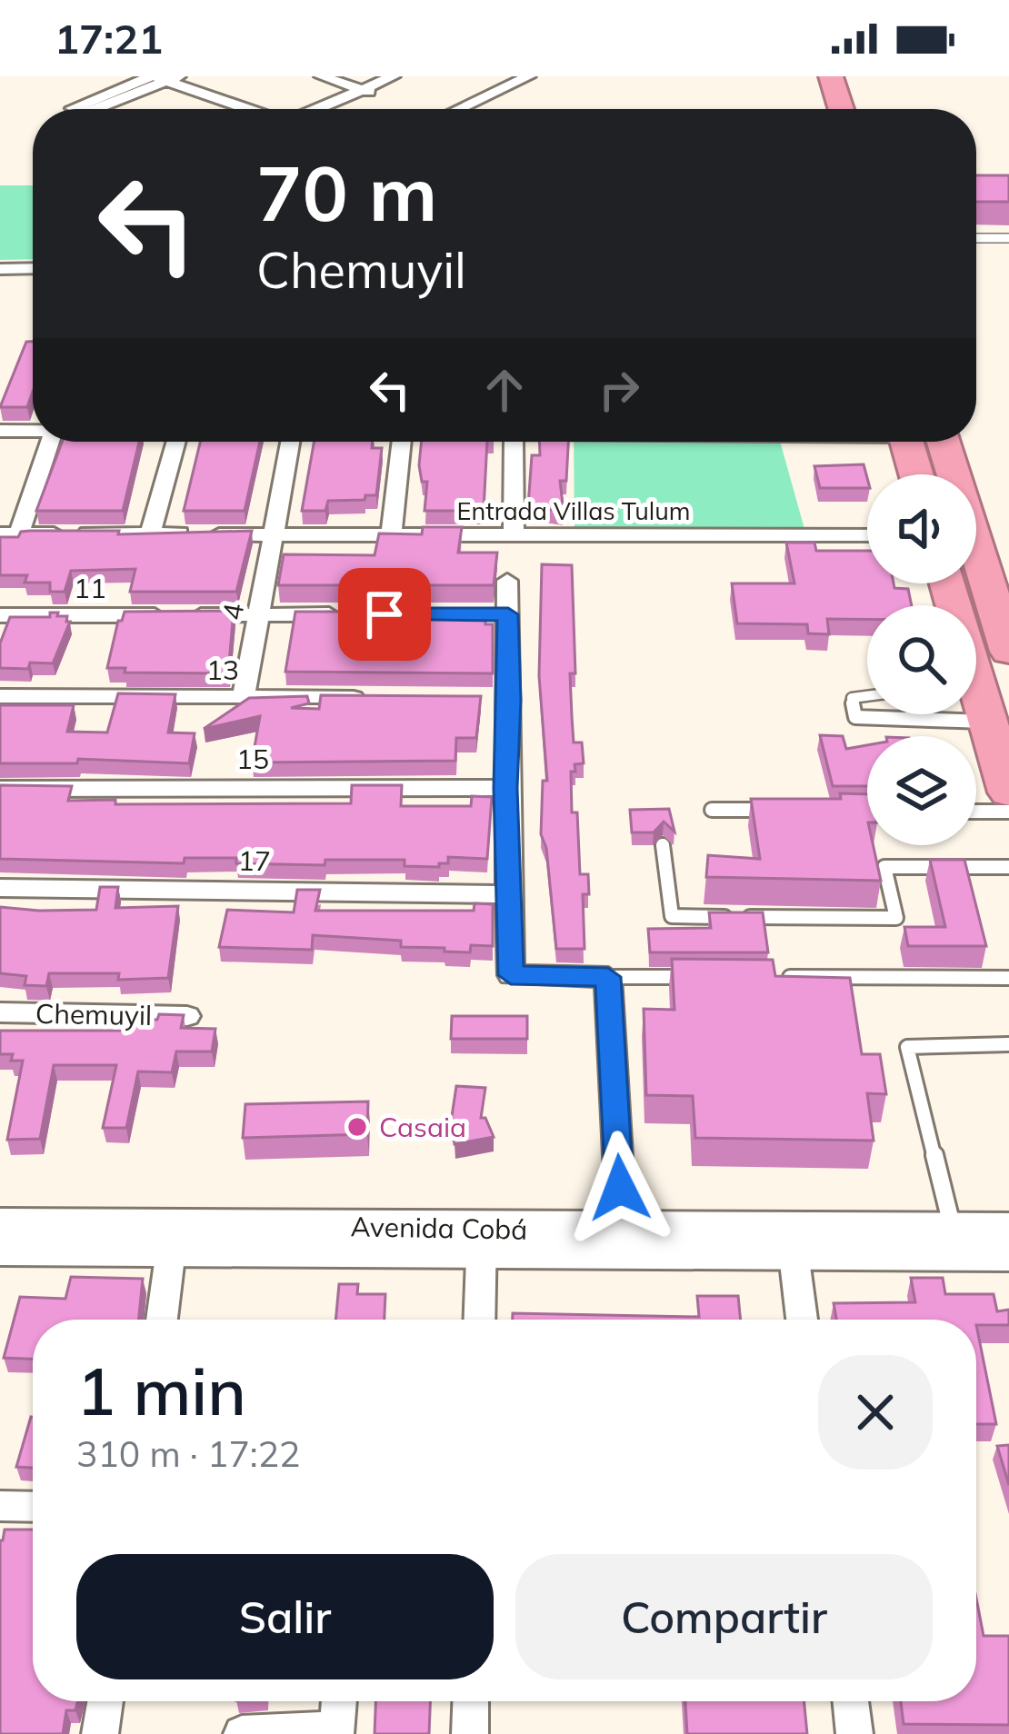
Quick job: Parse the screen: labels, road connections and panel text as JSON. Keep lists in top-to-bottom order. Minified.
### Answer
{"streets":{"main road":["Avenida Cobá"],"street":["Entrada Villas Tulum","11","4","13","15","17","Chemuyil"]},"crossings":[["Entrada Villas Tulum","4"],["11","4"],["4","13"]],"places":["Casaia"],"page":{"status":"17:21","turn":["70 m","Chemuyil"],"heading":["1 min","310 m · 17:22"],"buttons":["Salir","Compartir"]}}
